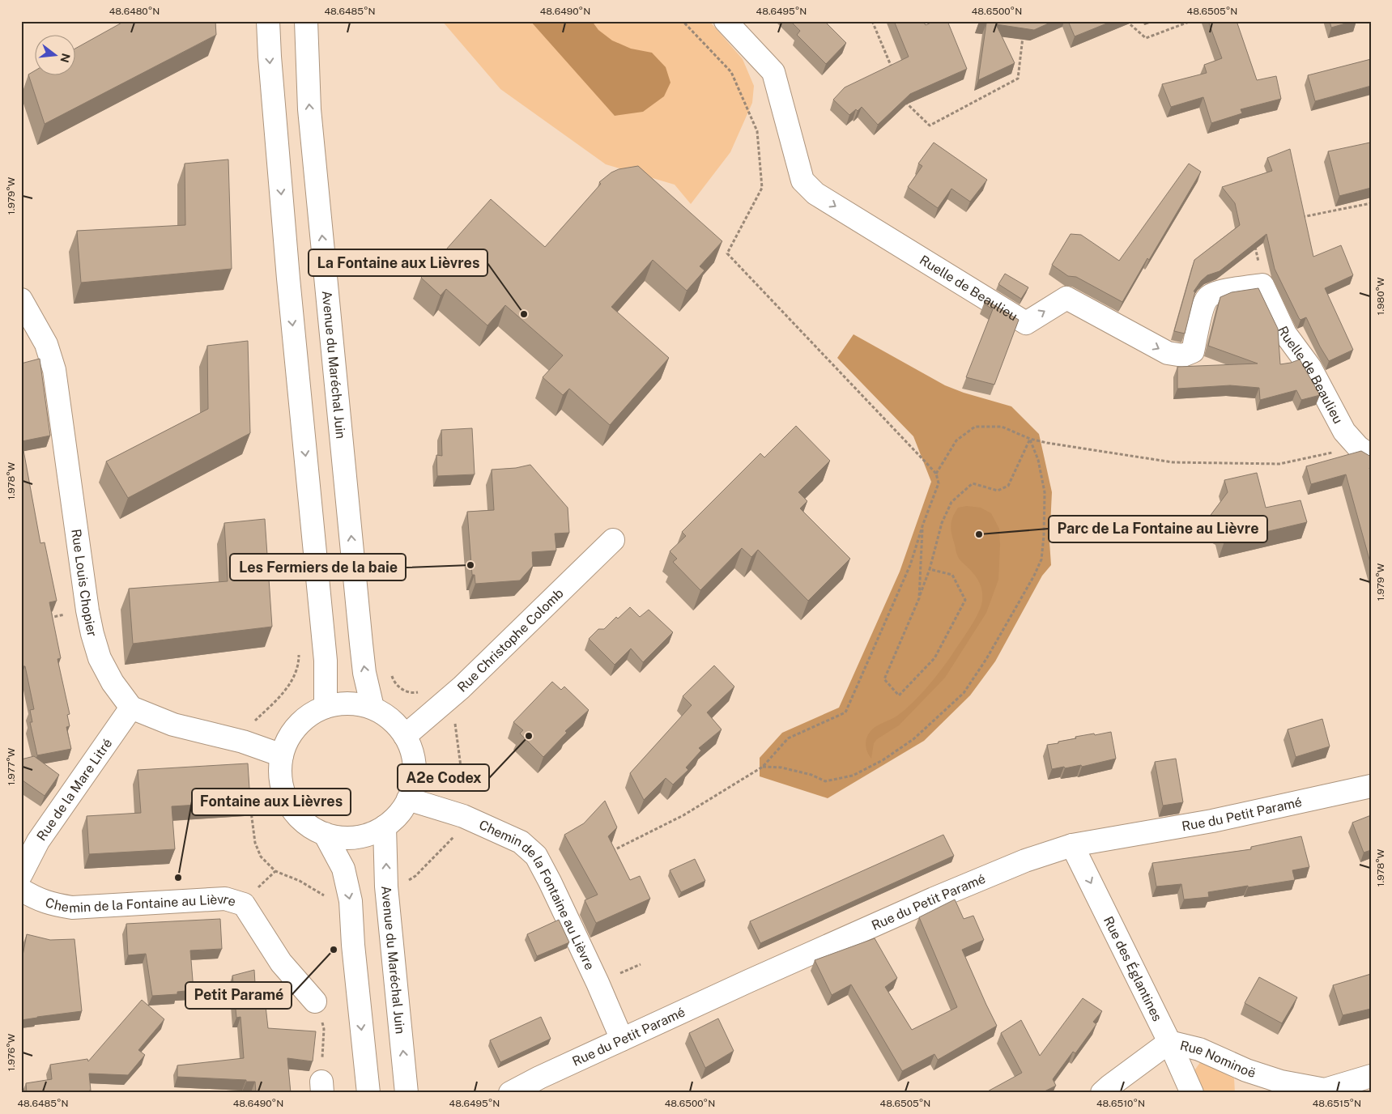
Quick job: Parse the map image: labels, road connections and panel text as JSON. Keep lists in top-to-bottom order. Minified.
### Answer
{"streets":{"street":["Ruelle de Beaulieu","Avenue du Maréchal Juin","Rue Louis Chopier","Rue Christophe Colomb","Rue de la Mare Litré","Rue du Petit Paramé","Chemin de la Fontaine au Lièvre","Rue des Églantines","Rue Nominoë"]},"crossings":[["Avenue du Maréchal Juin","Rue Christophe Colomb"],["Avenue du Maréchal Juin","Chemin de la Fontaine au Lièvre"],["Rue Louis Chopier","Rue de la Mare Litré"],["Rue Christophe Colomb","Chemin de la Fontaine au Lièvre"],["Rue du Petit Paramé","Chemin de la Fontaine au Lièvre"],["Rue du Petit Paramé","Rue des Églantines"],["Rue des Églantines","Rue Nominoë"]],"one_way":["Rue des Églantines"],"places":["La Fontaine aux Lièvres","Parc de La Fontaine au Lièvre","Les Fermiers de la baie","A2e Codex","Fontaine aux Lièvres","Petit Paramé"],"north":"right","coordinates":["48.6480°N","48.6485°N","48.6490°N","48.6495°N","48.6500°N","48.6505°N","1.979°W","1.980°W","1.978°W","1.977°W","1.976°W","48.6510°N","48.6515°N"]}
